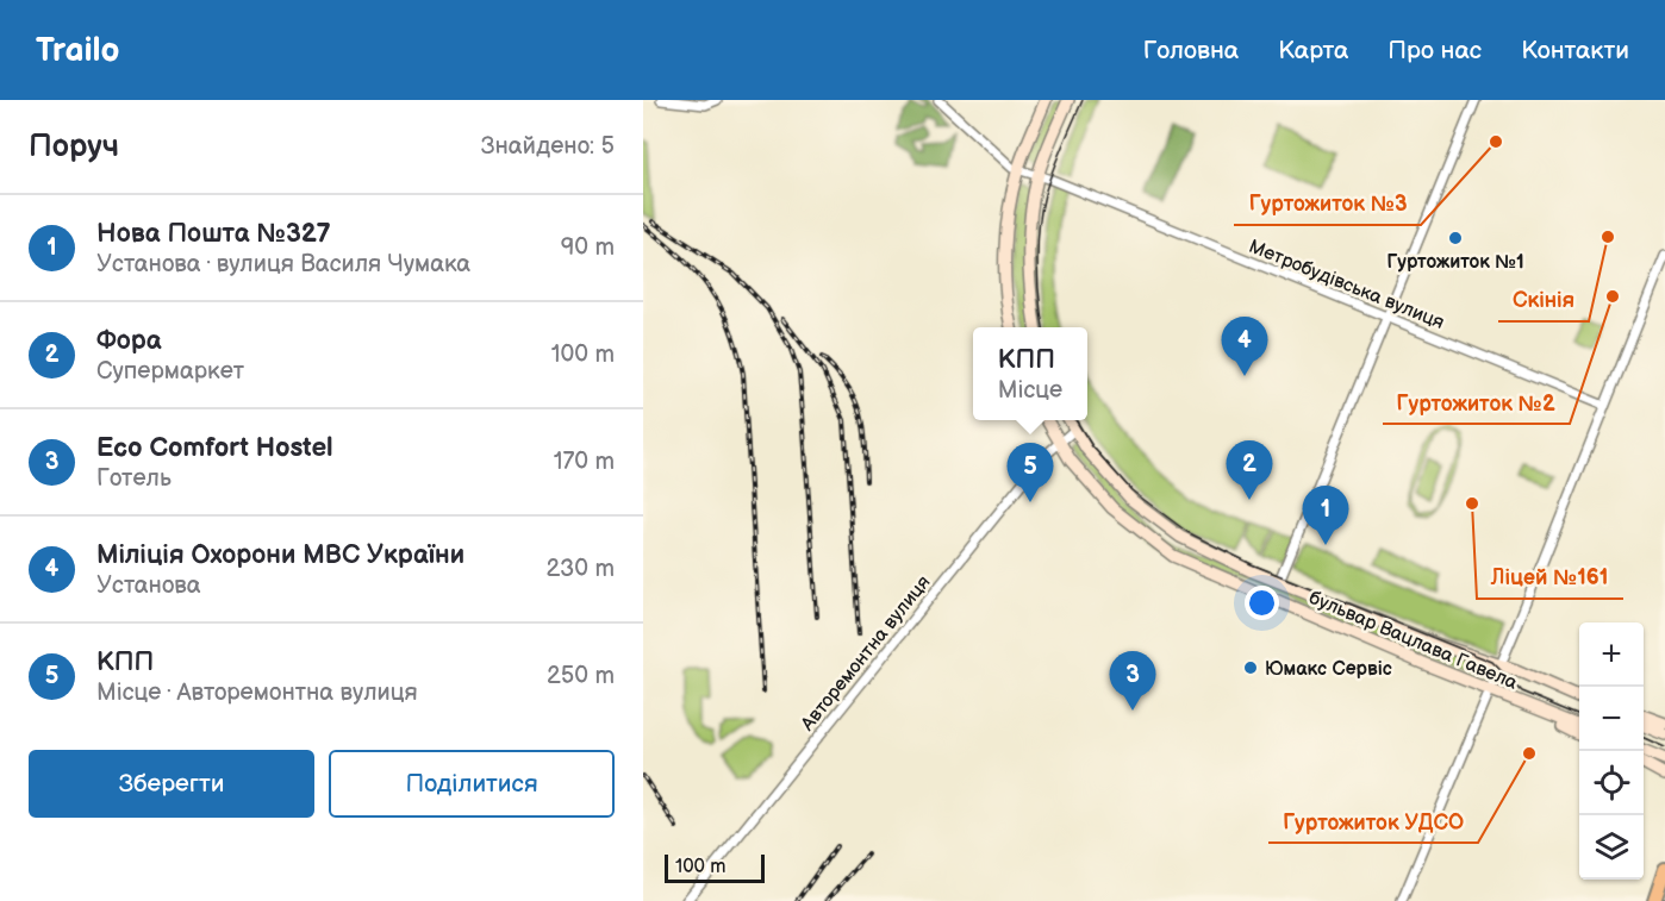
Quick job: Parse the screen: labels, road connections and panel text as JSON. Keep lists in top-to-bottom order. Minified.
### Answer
{"streets":{"main road":["бульвар Вацлава Гавела"],"street":["Метробудівська вулиця","Авторемонтна вулиця"]},"crossings":[["бульвар Вацлава Гавела","Авторемонтна вулиця"]],"places":["Гуртожиток №3","Скінія","Гуртожиток №1","Гуртожиток №2","Ліцей №161","Юмакс Сервіс","Гуртожиток УДСО"],"scale_bar":"100 m","page":{"header":"Trailo","nav":["Головна","Карта","Про нас","Контакти"],"heading":["Поруч","Знайдено: 5"],"list":[{"mark":"1","name":"Нова Пошта №327","note":"Установа · вулиця Василя Чумака","value":"90 m"},{"mark":"2","name":"Фора","note":"Супермаркет","value":"100 m"},{"mark":"3","name":"Eco Comfort Hostel","note":"Готель","value":"170 m"},{"mark":"4","name":"Міліція Охорони МВС України","note":"Установа","value":"230 m"},{"mark":"5","name":"КПП","note":"Місце · Авторемонтна вулиця","value":"250 m"}],"pins":["4","2","5","1","3"],"popup":["КПП","Місце"],"map_buttons":["+","−"],"buttons":["Зберегти","Поділитися"],"scale":"100 m"}}
